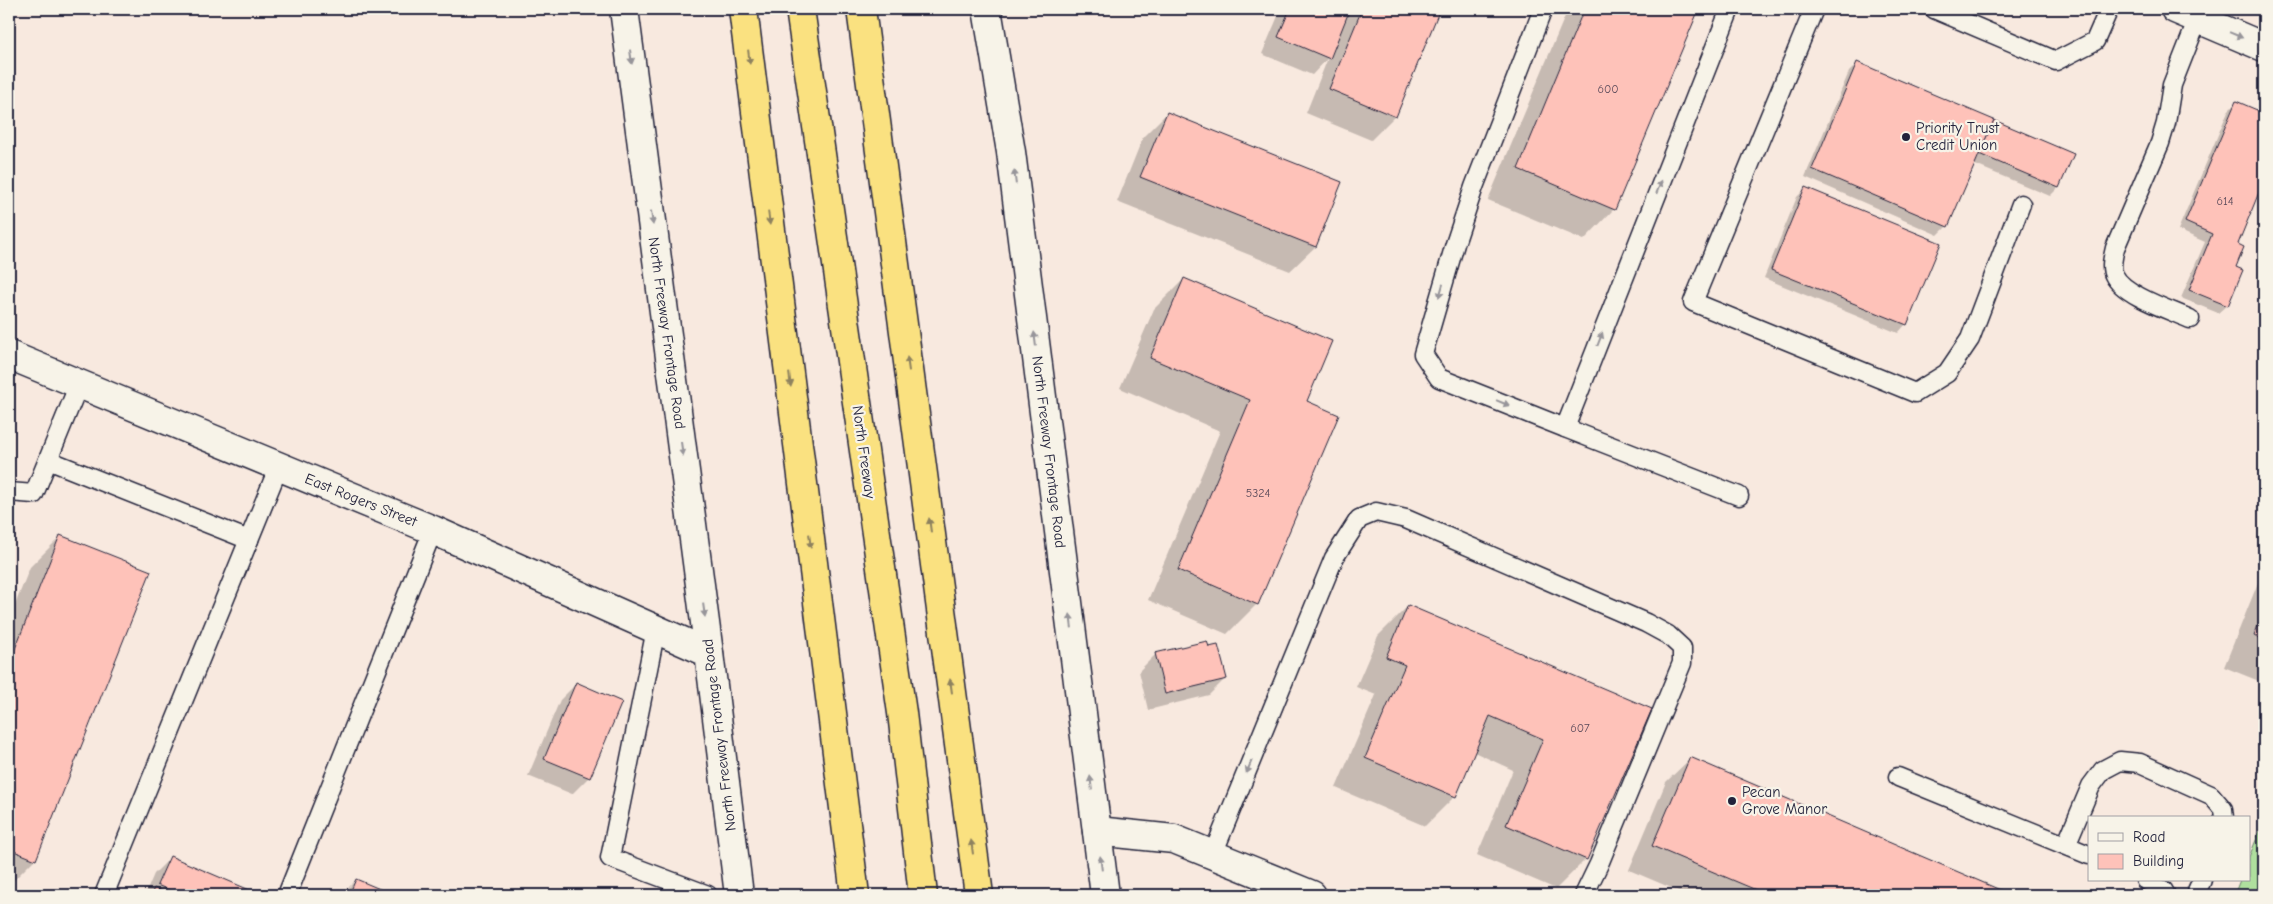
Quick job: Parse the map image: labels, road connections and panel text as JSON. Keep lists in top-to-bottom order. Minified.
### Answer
{"streets":{"highway":["North Freeway"],"main road":["North Freeway Frontage Road","East Rogers Street"]},"crossings":[["North Freeway Frontage Road","East Rogers Street"]],"places":["Priority Trust Credit Union","Pecan Grove Manor"],"house_numbers":["600","614","5324","607"],"legend":["Road","Building"]}
